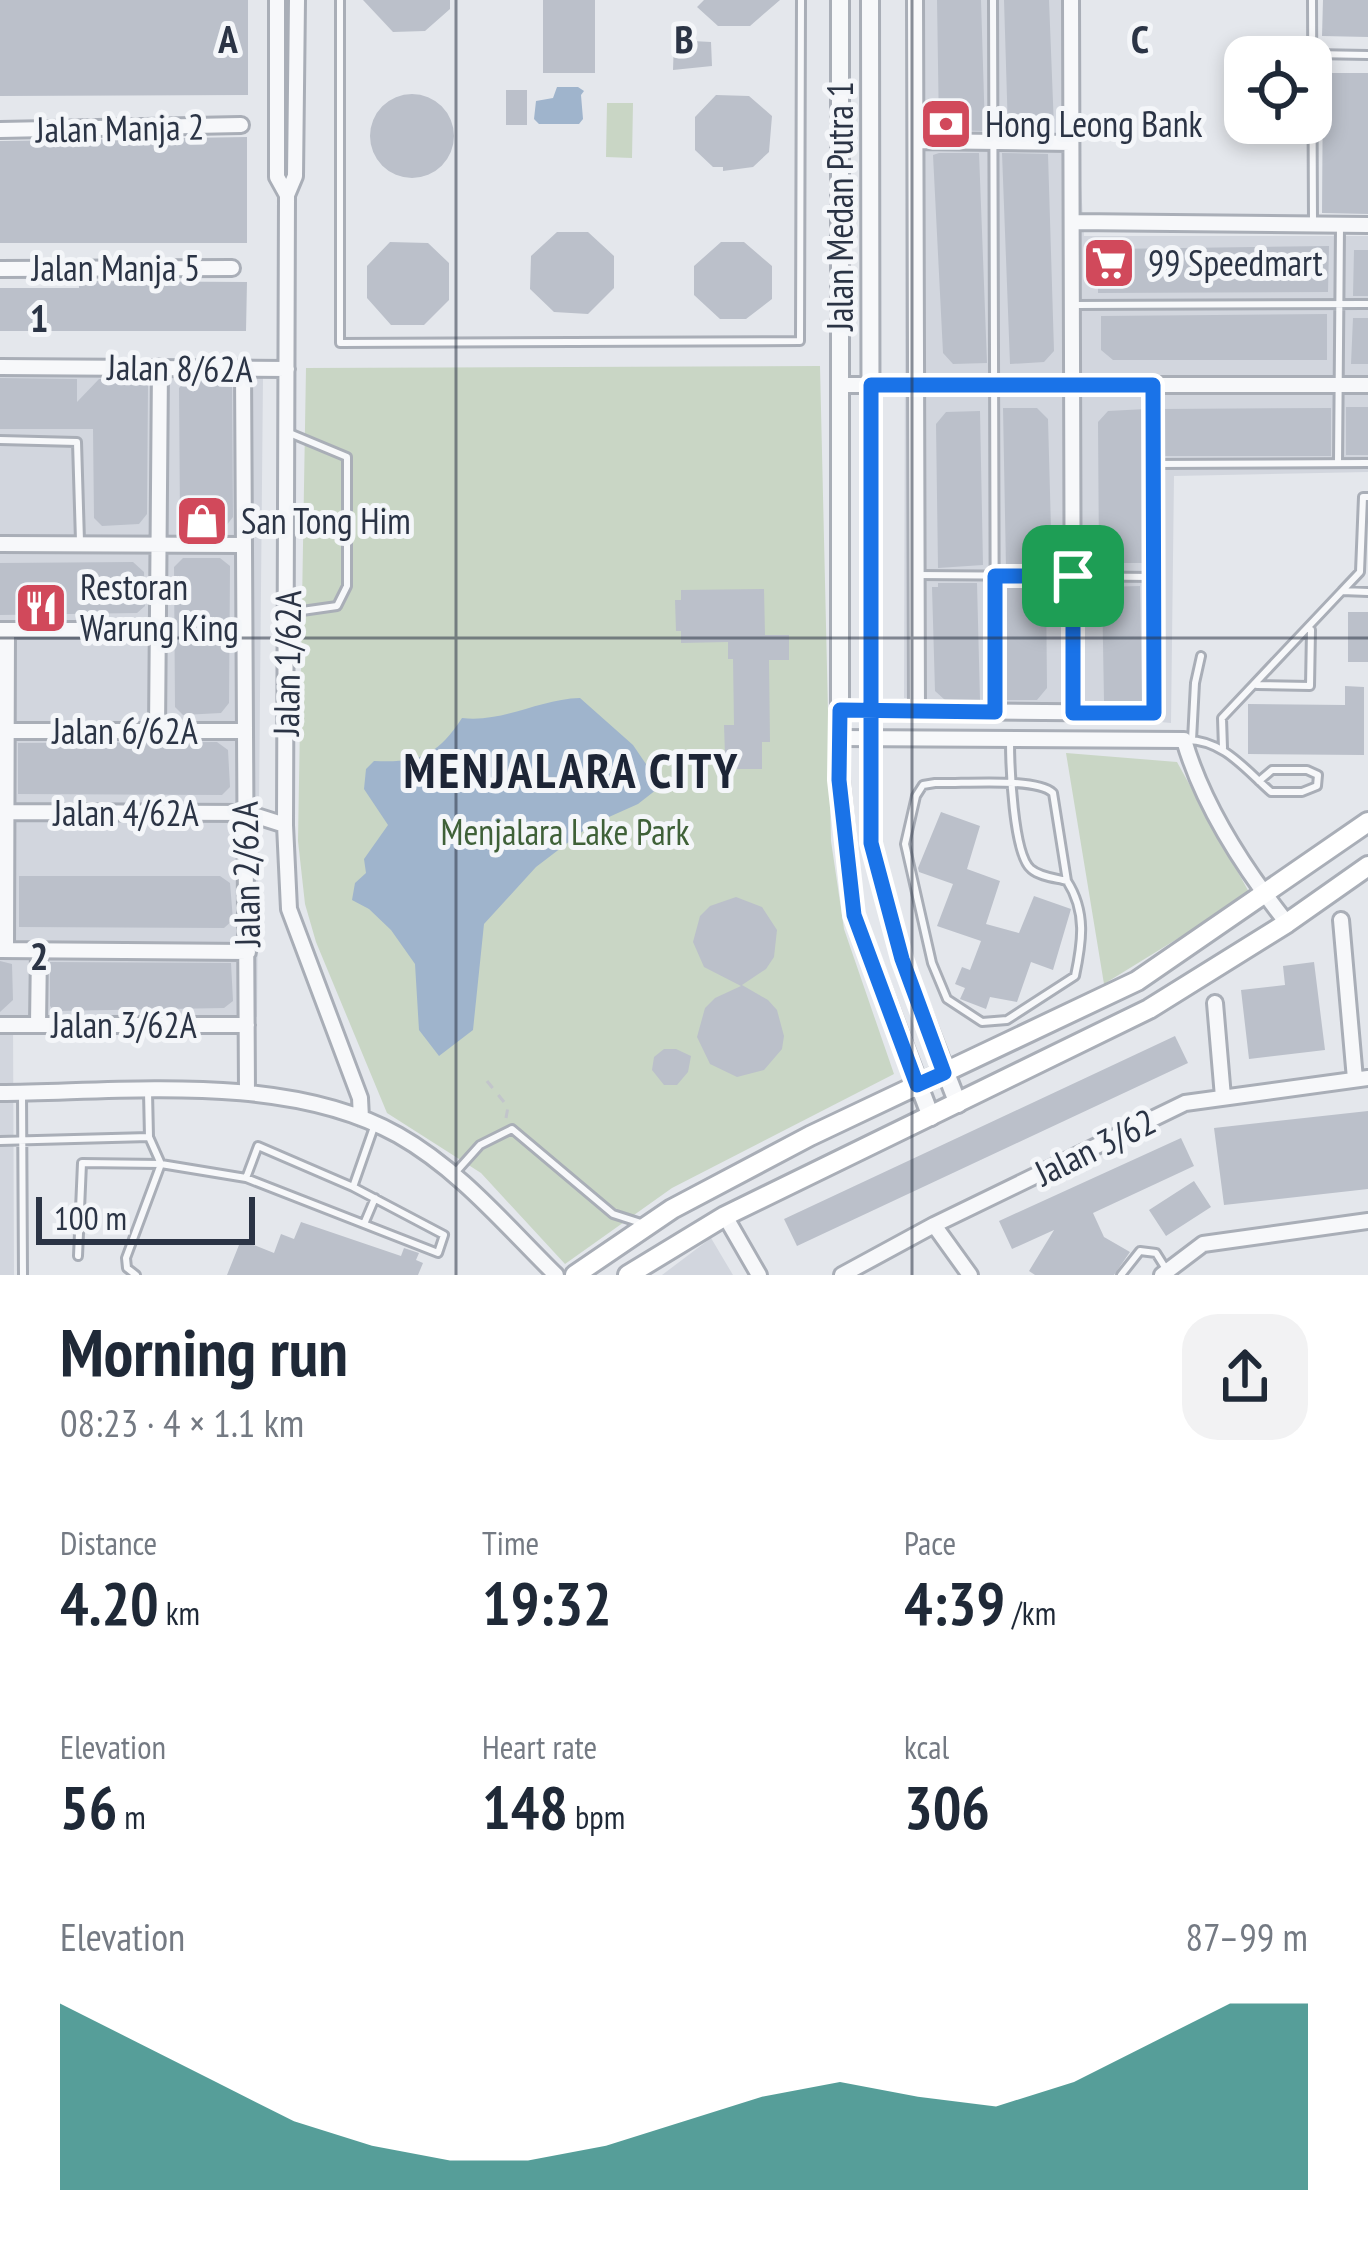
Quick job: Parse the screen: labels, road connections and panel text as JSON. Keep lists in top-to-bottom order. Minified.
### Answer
{"streets":{"street":["Jalan Manja 2","Jalan Medan Putra 1","Jalan Manja 5","Jalan 8/62A","Jalan 1/62A","Jalan 6/62A","Jalan 4/62A","Jalan 2/62A","Jalan 3/62A","Jalan 3/62"]},"crossings":[["Jalan 8/62A","Jalan 1/62A"],["Jalan 8/62A","Jalan 2/62A"],["Jalan 1/62A","Jalan 4/62A"],["Jalan 6/62A","Jalan 2/62A"],["Jalan 4/62A","Jalan 2/62A"],["Jalan 2/62A","Jalan 3/62A"]],"districts":["MENJALARA CITY"],"parks":["Menjalara Lake Park"],"places":{"bank":["Hong Leong Bank"],"supermarket":["99 Speedmart"],"shop":["San Tong Him"],"restaurant":["Restoran Warung King"]},"scale_bar":"100 m","page":{"scale":"100 m","heading":["Morning run","08:23 · 4 × 1.1 km"],"stats":[["Distance","4.20 km"],["Time","19:32"],["Pace","4:39 /km"],["Elevation","56 m"],["Heart rate","148 bpm"],["kcal","306"]],"chart":["Elevation","87–99 m"]},"grid":{"columns":["A","B","C"],"rows":["1","2"]}}
